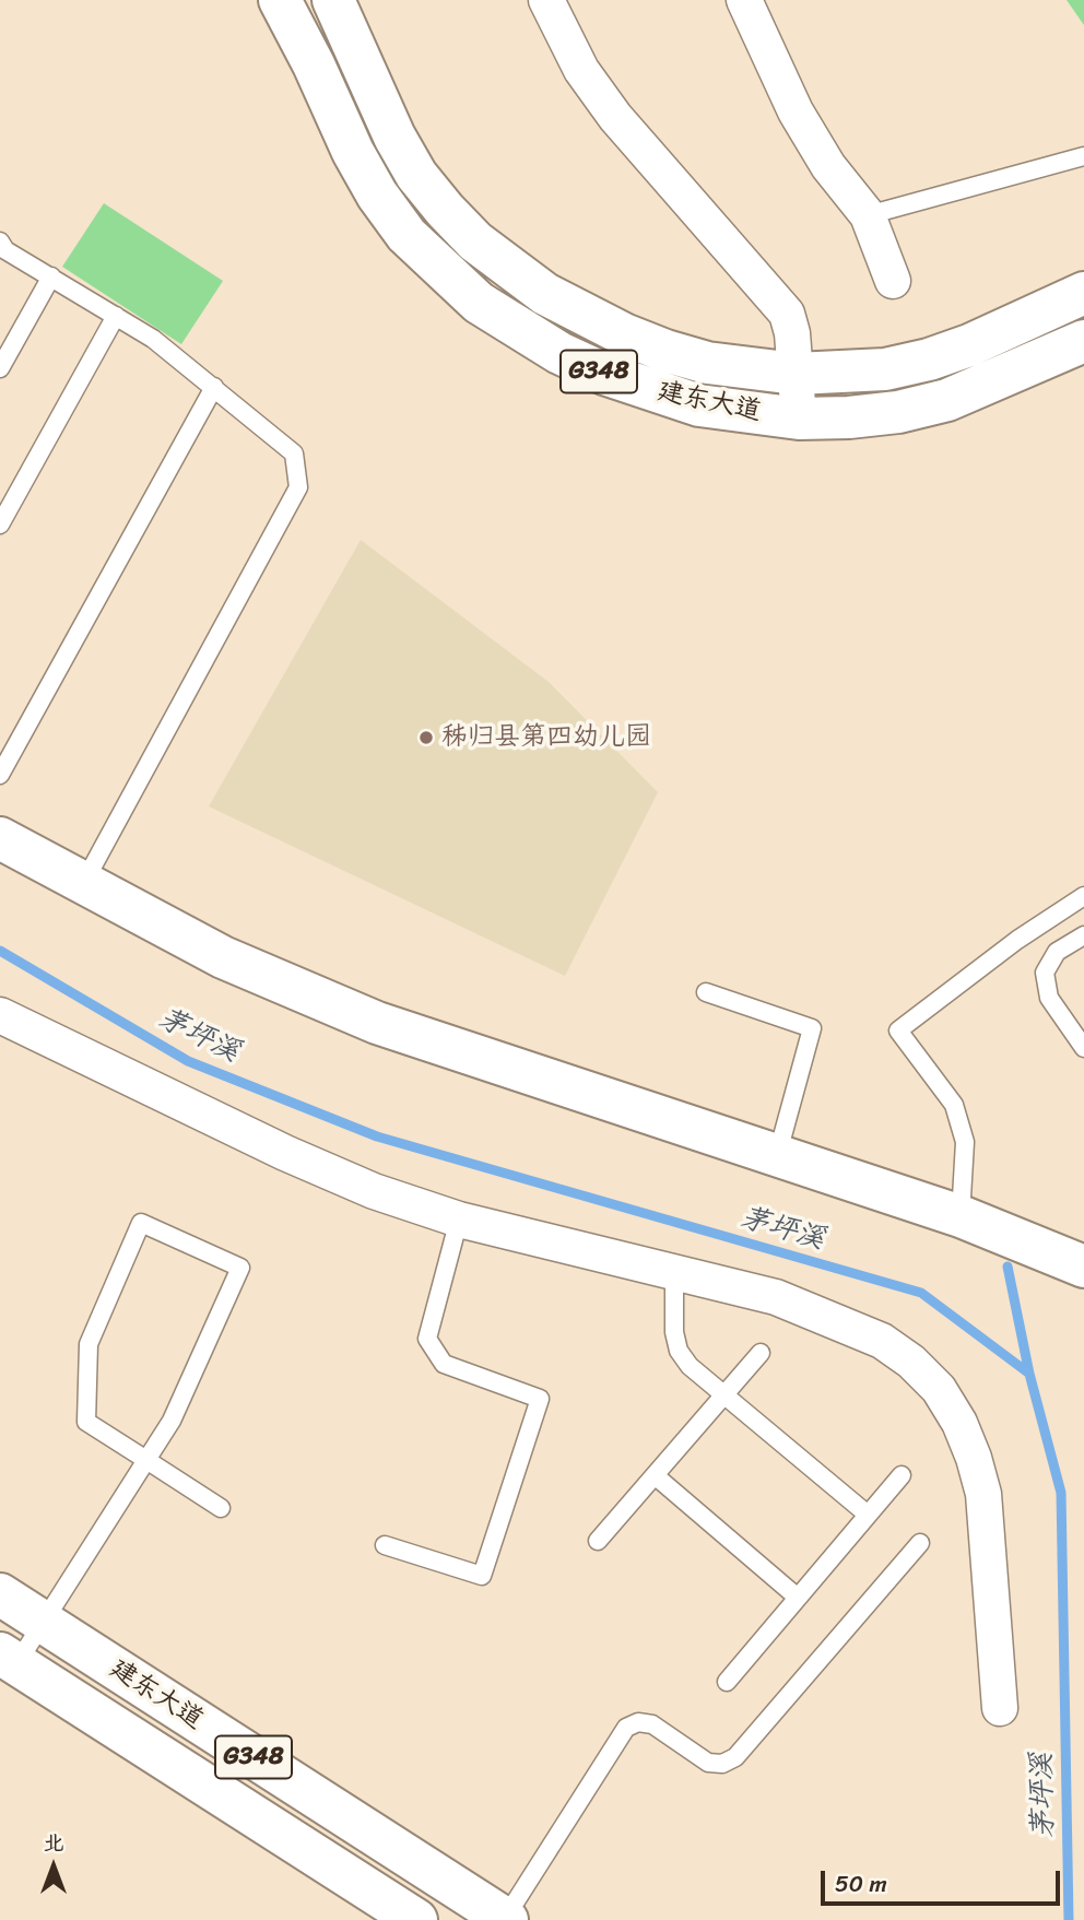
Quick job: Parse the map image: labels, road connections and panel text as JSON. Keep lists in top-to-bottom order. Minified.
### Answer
{"streets":{"main road":["G348","建东大道"]},"water":["茅坪溪"],"places":["秭归县第四幼儿园"],"scale_bar":"50 m","north":"top"}
